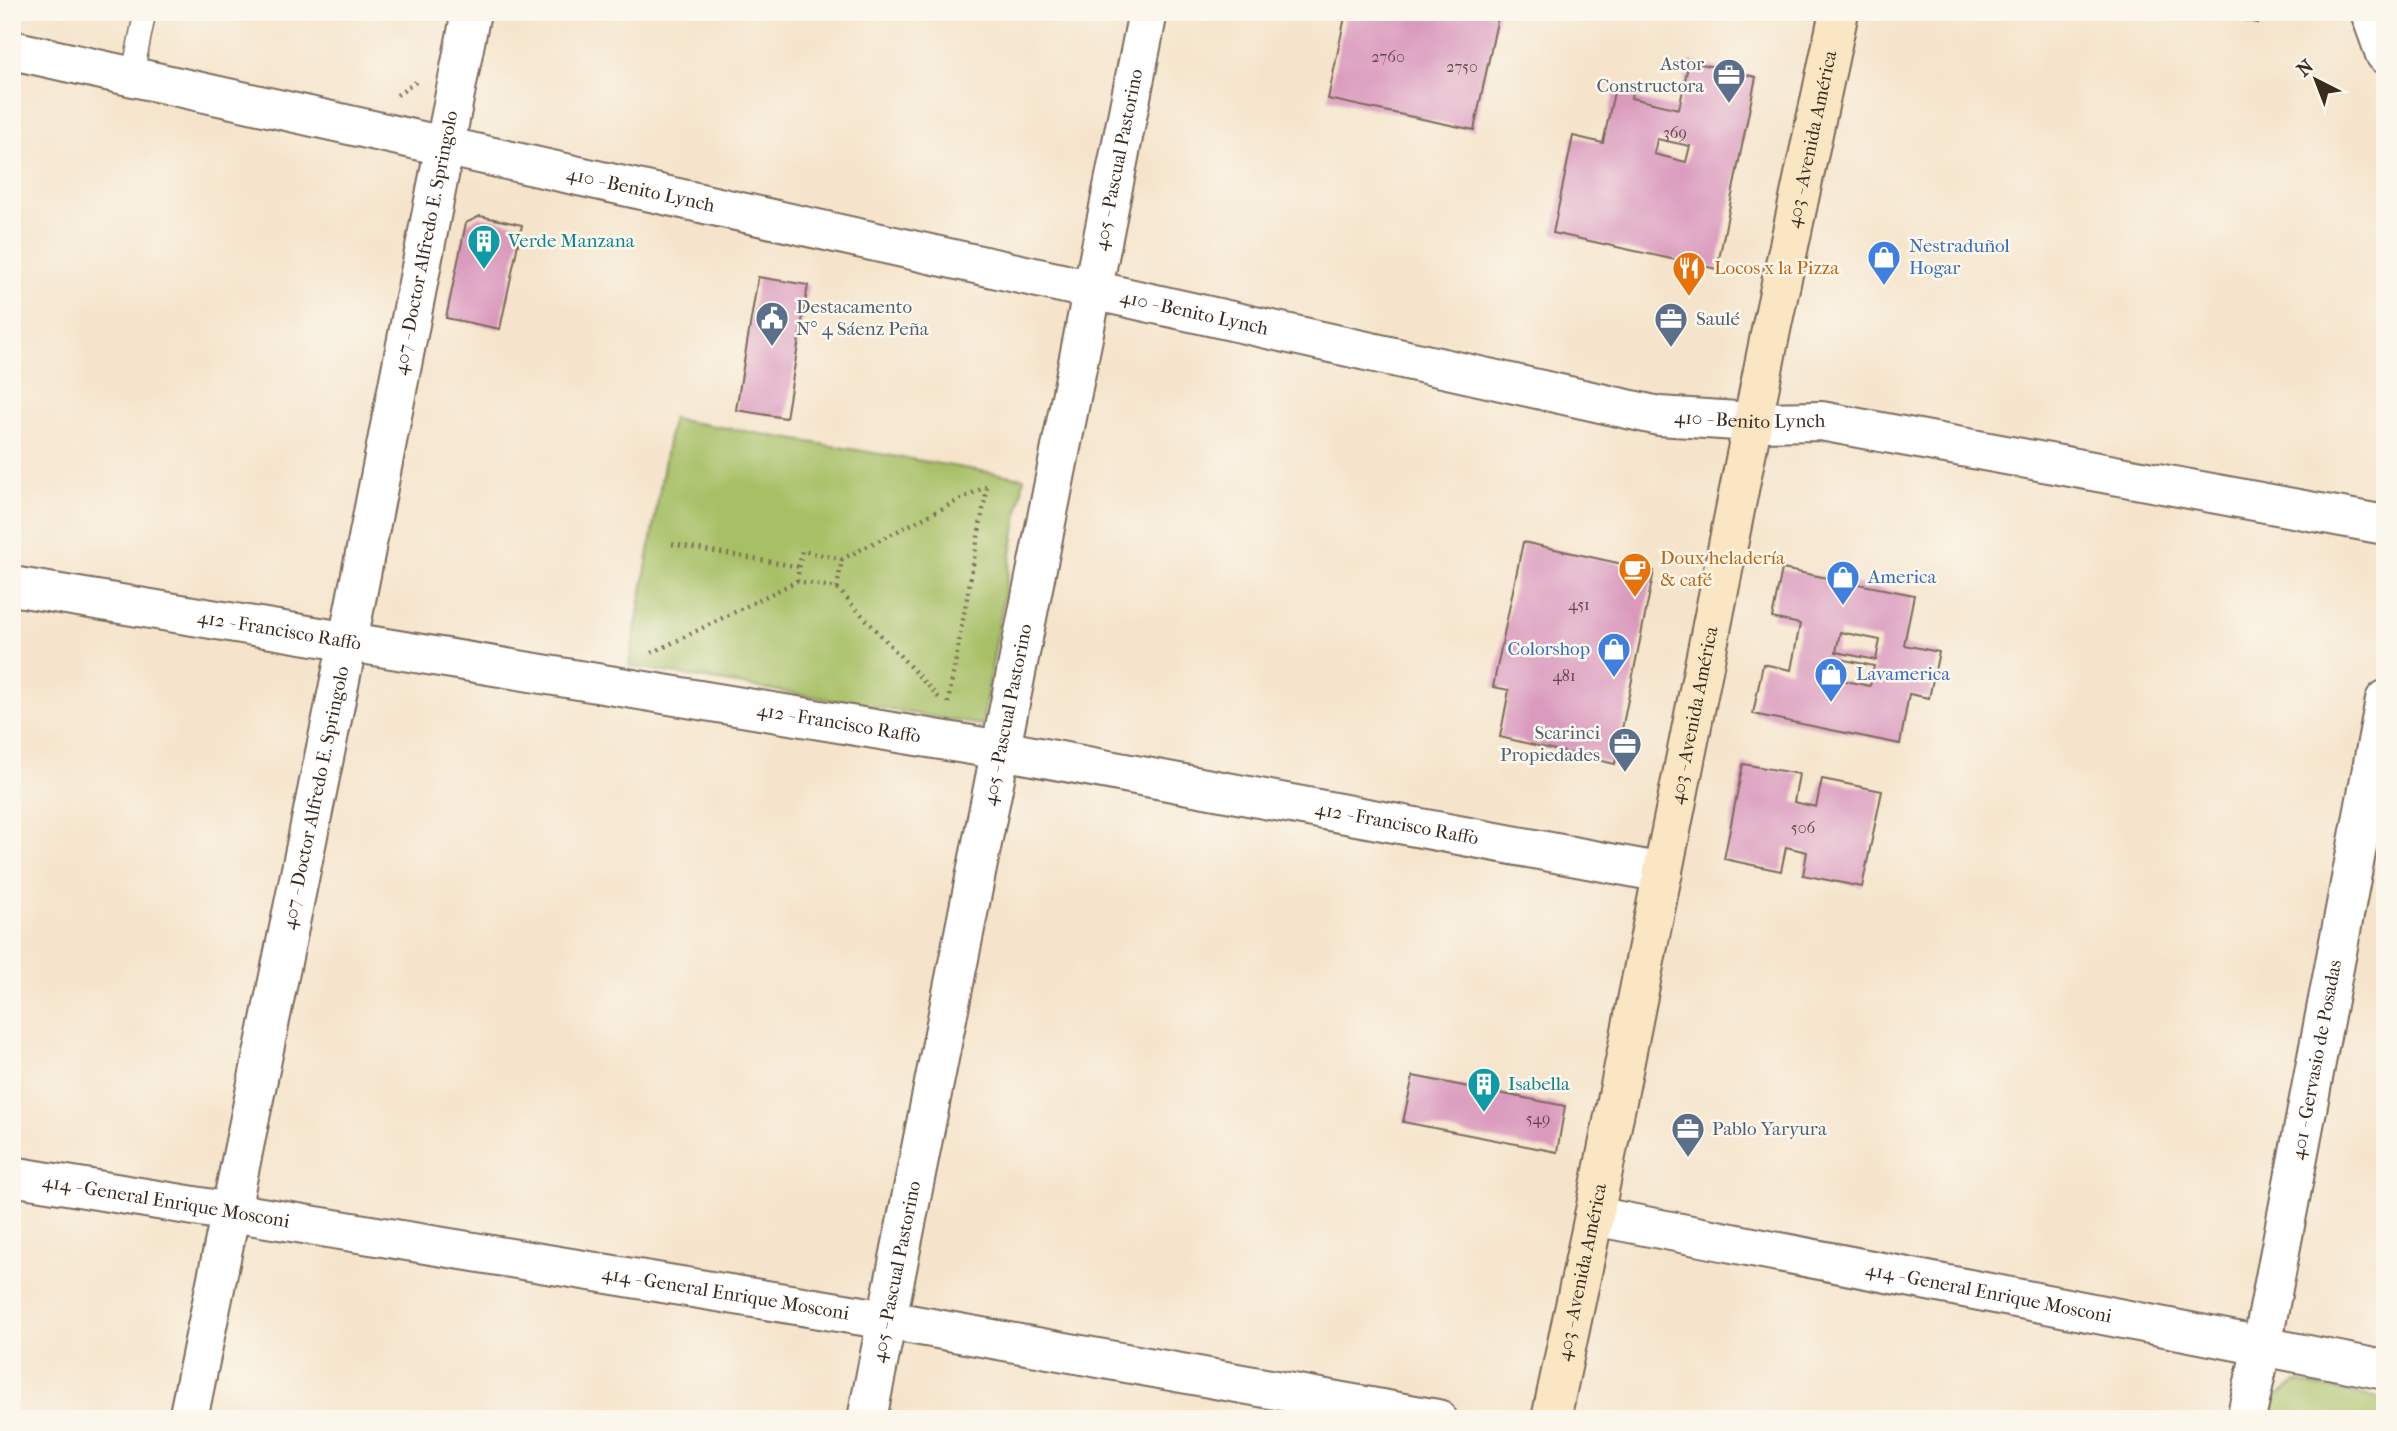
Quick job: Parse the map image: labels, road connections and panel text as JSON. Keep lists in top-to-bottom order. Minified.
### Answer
{"streets":{"main road":["403 - Avenida América"],"street":["405 - Pascual Pastorino","410 - Benito Lynch","407 - Doctor Alfredo E. Springolo","412 - Francisco Raffo","401 - Gervasio de Posadas","414 - General Enrique Mosconi"]},"crossings":[["403 - Avenida América","410 - Benito Lynch"],["403 - Avenida América","412 - Francisco Raffo"],["403 - Avenida América","414 - General Enrique Mosconi"],["405 - Pascual Pastorino","410 - Benito Lynch"],["405 - Pascual Pastorino","412 - Francisco Raffo"],["405 - Pascual Pastorino","414 - General Enrique Mosconi"],["410 - Benito Lynch","407 - Doctor Alfredo E. Springolo"],["407 - Doctor Alfredo E. Springolo","412 - Francisco Raffo"],["407 - Doctor Alfredo E. Springolo","414 - General Enrique Mosconi"],["401 - Gervasio de Posadas","414 - General Enrique Mosconi"]],"places":{"office":["Astor Constructora","Saulé","Scarinci Propiedades","Pablo Yaryura"],"building":["Verde Manzana","Isabella"],"shop":["Nestraduñol Hogar","America","Colorshop","Lavamerica"],"restaurant":["Locos x la Pizza"],"public building":["Destacamento N° 4 Sáenz Peña"],"cafe":["Doux heladería & café"]},"house_numbers":["2760","2750","369","451","481","506","549"],"north":"top left"}
